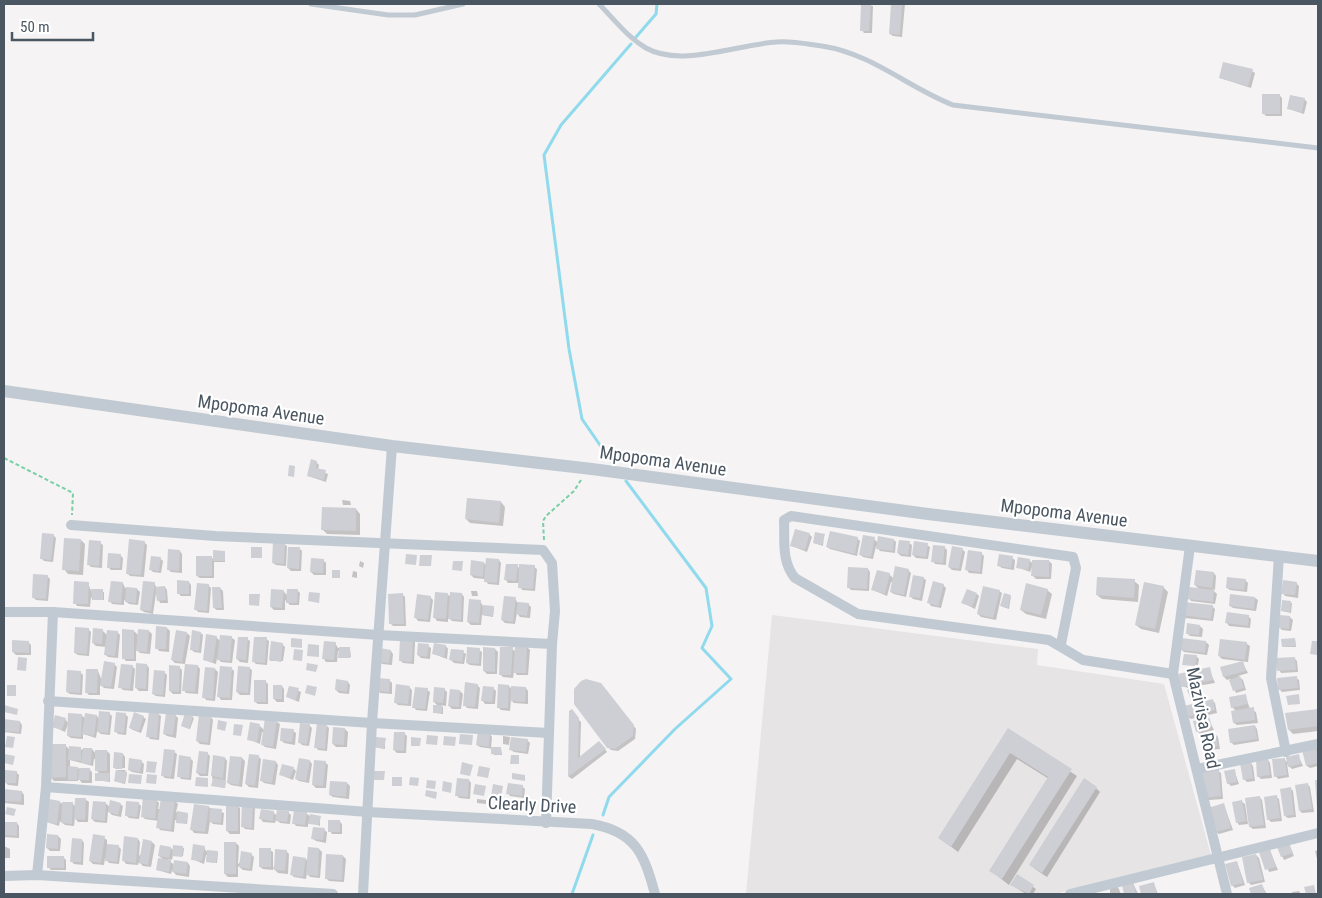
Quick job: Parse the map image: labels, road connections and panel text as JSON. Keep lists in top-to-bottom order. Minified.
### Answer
{"streets":{"street":["Mpopoma Avenue","Mazivisa Road","Clearly Drive"]},"crossings":[["Mpopoma Avenue","Mazivisa Road"]],"scale_bar":"50 m"}
